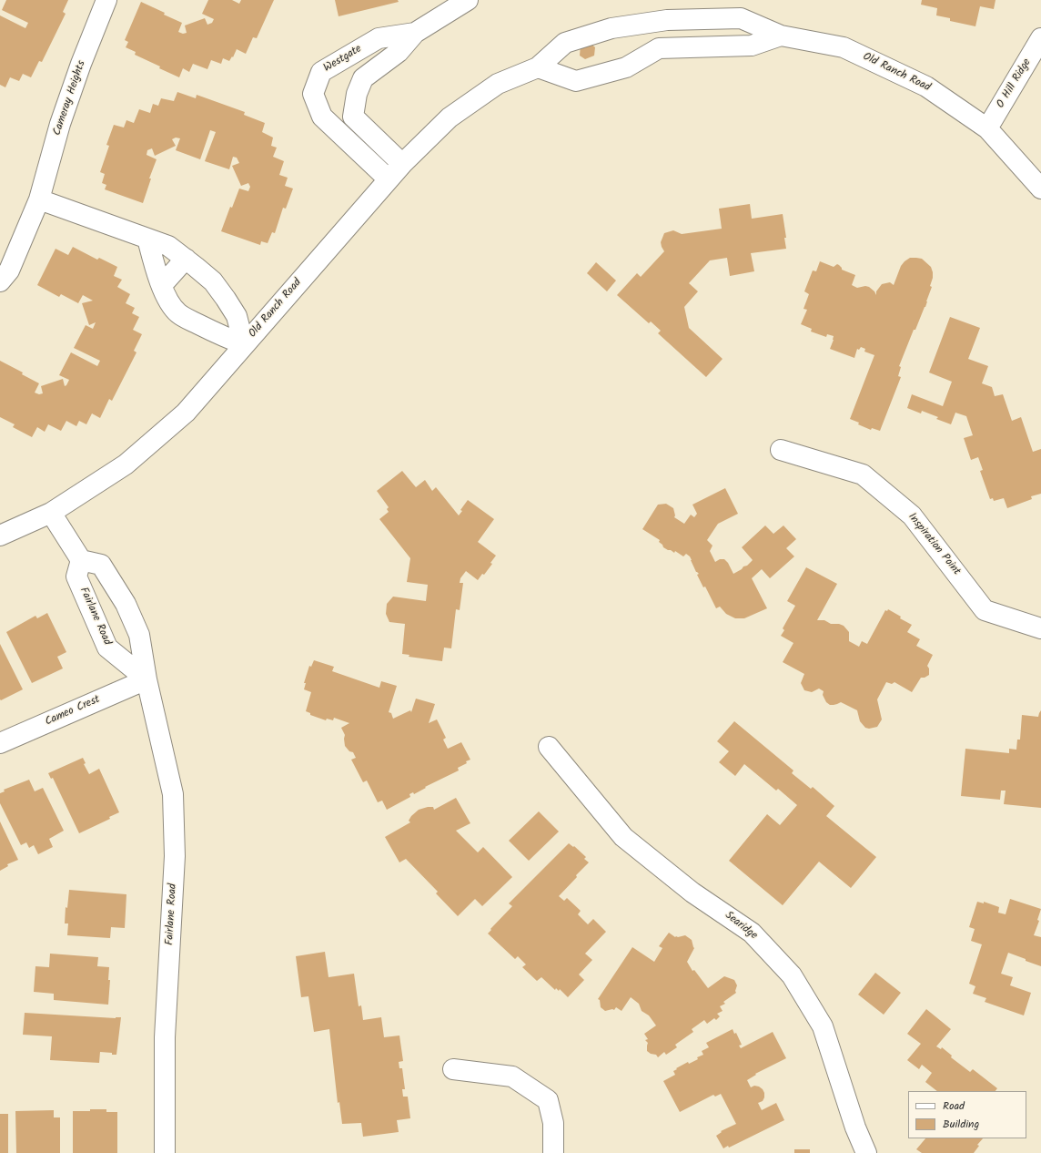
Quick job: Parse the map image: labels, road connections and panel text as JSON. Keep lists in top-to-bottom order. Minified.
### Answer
{"streets":{"street":["Westgate","Old Ranch Road","O Hill Ridge","Cameray Heights","Inspiration Point","Fairlane Road","Cameo Crest","Searidge"]},"crossings":[["Westgate","Old Ranch Road"],["Old Ranch Road","O Hill Ridge"],["Fairlane Road","Cameo Crest"]],"legend":["Road","Building"]}
